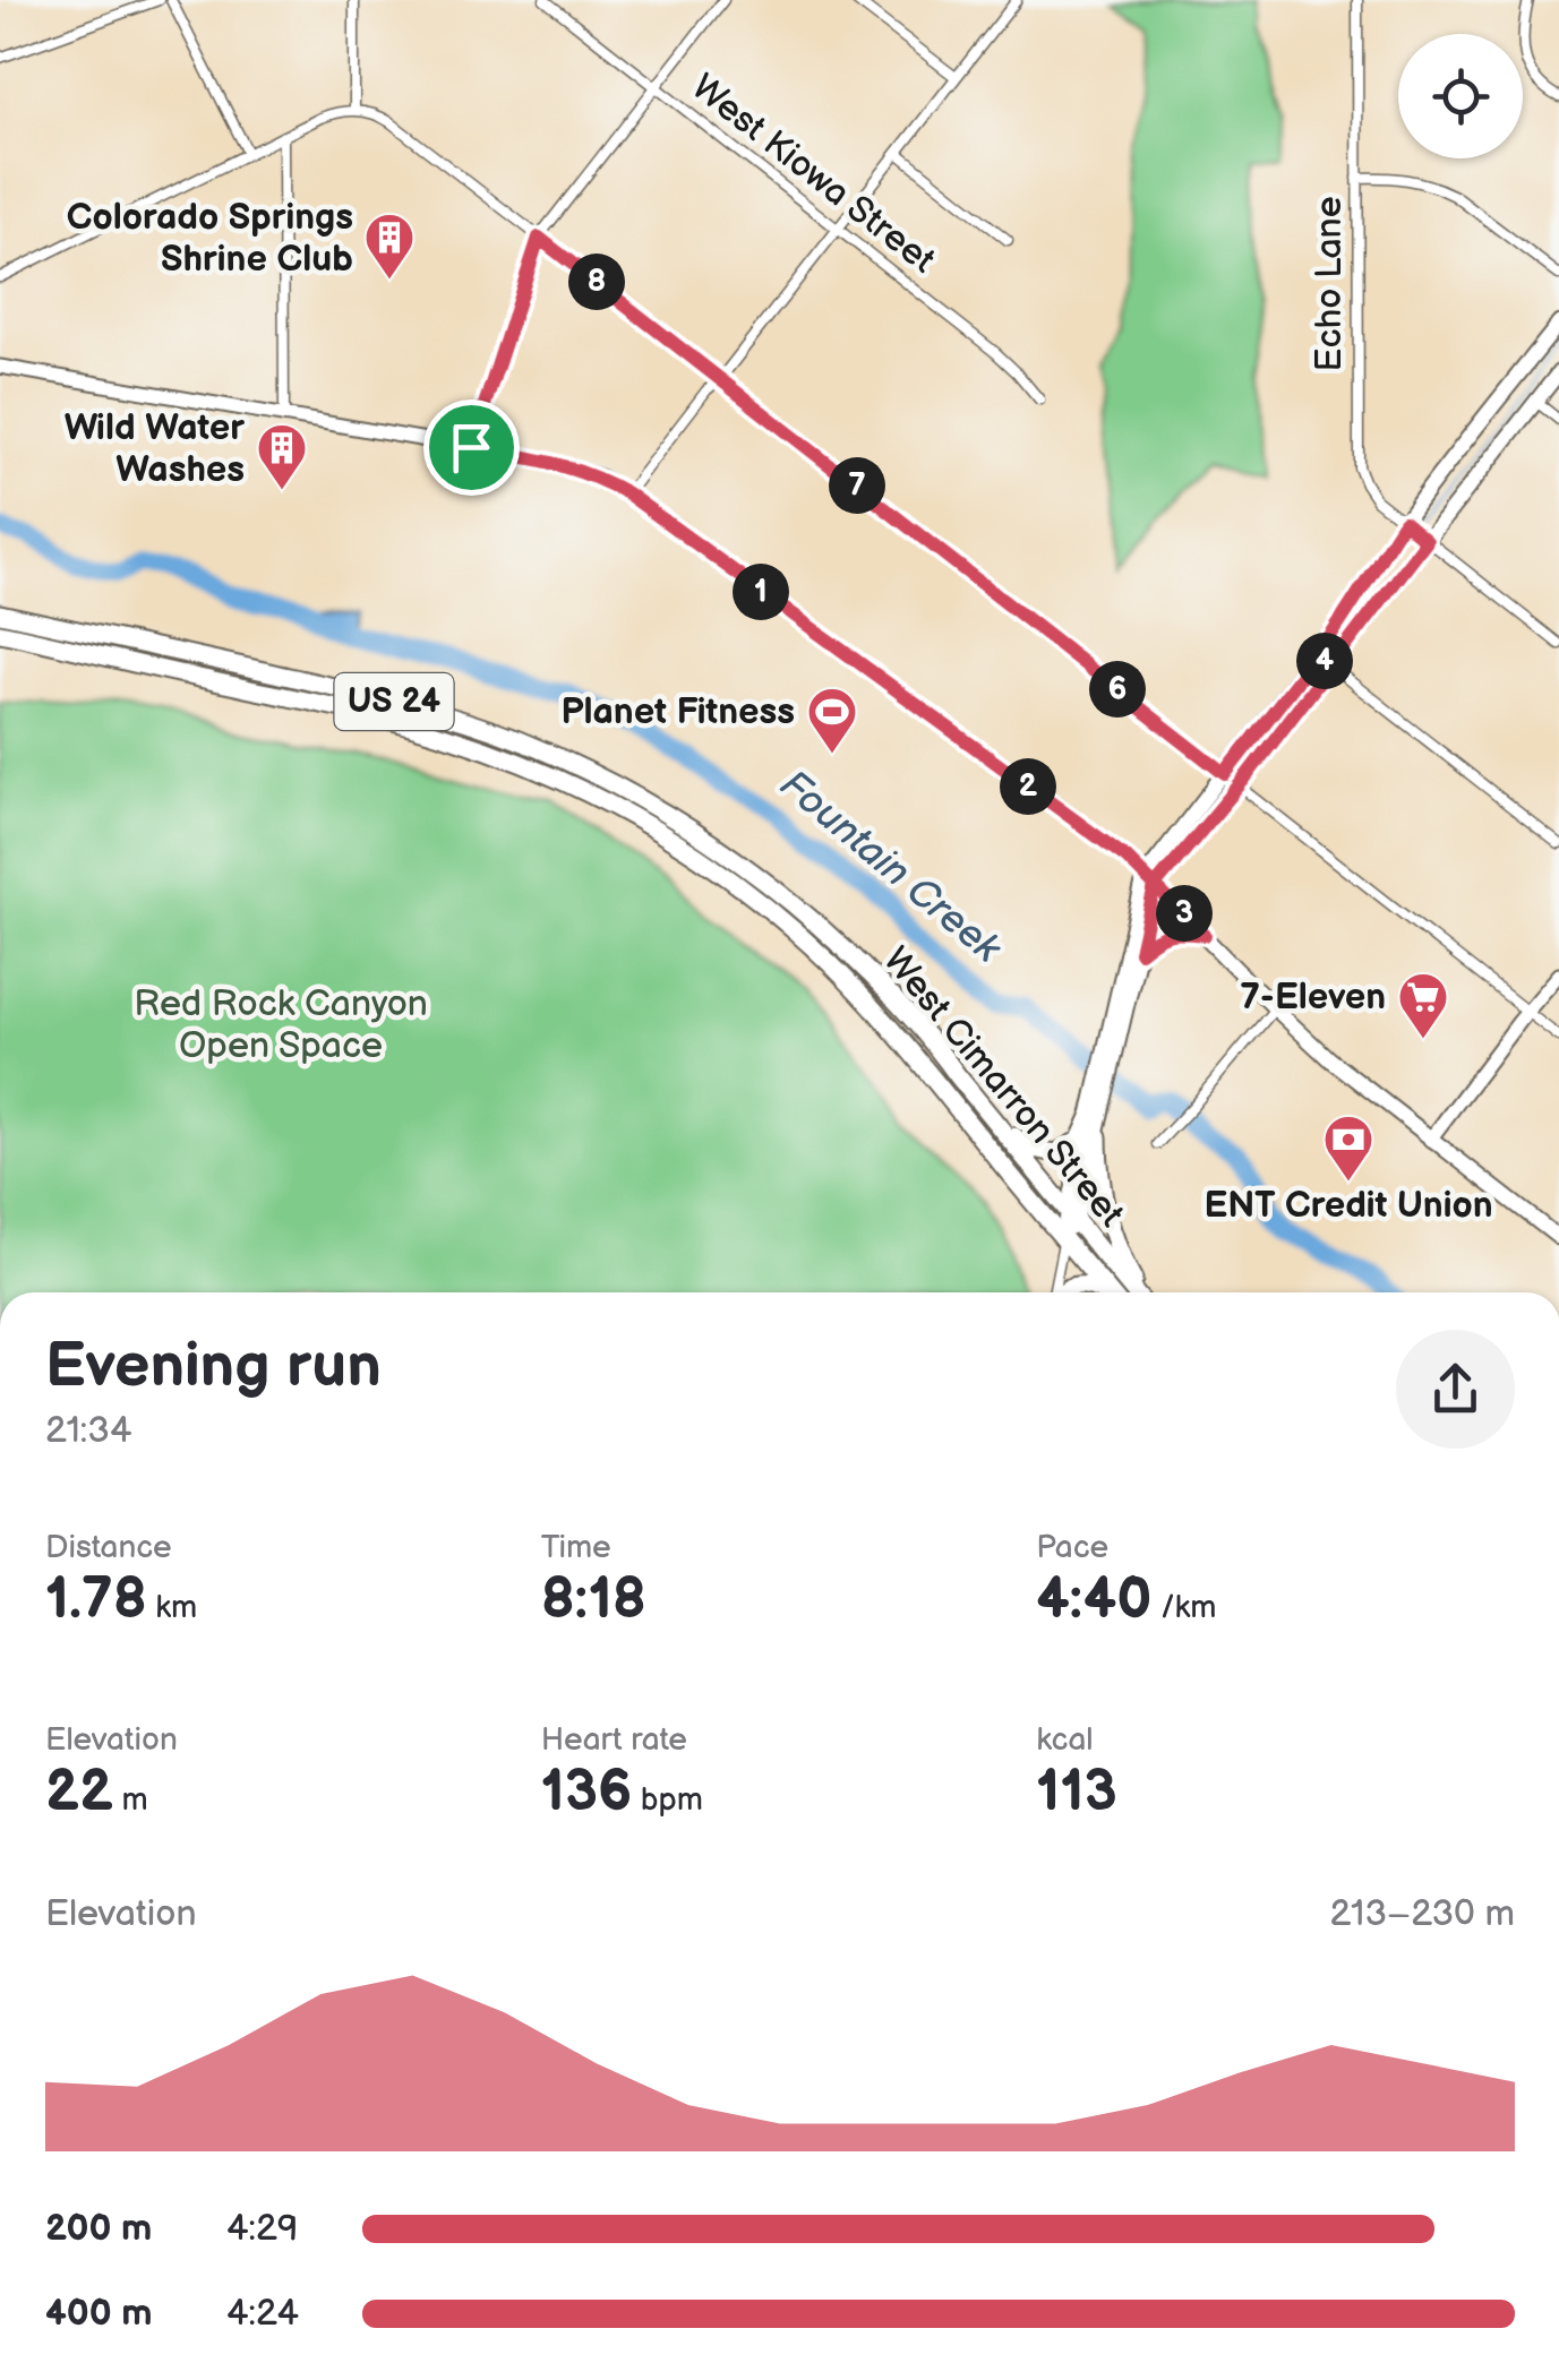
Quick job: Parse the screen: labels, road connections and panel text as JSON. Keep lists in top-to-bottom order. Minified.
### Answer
{"streets":{"highway":["US 24","West Cimarron Street"],"street":["West Kiowa Street","Echo Lane"]},"water":["Fountain Creek"],"parks":["Red Rock Canyon Open Space"],"places":{"building":["Colorado Springs Shrine Club","Wild Water Washes"],"sports":["Planet Fitness"],"supermarket":["7-Eleven"],"bank":["ENT Credit Union"]},"page":{"pins":["8","7","1","4","6","2","3"],"heading":["Evening run","21:34"],"stats":[["Distance","1.78 km"],["Time","8:18"],["Pace","4:40 /km"],["Elevation","22 m"],["Heart rate","136 bpm"],["kcal","113"]],"chart":["Elevation","213–230 m"],"list":[{"name":"200 m","note":"4:29"},{"name":"400 m","note":"4:24"}]}}
